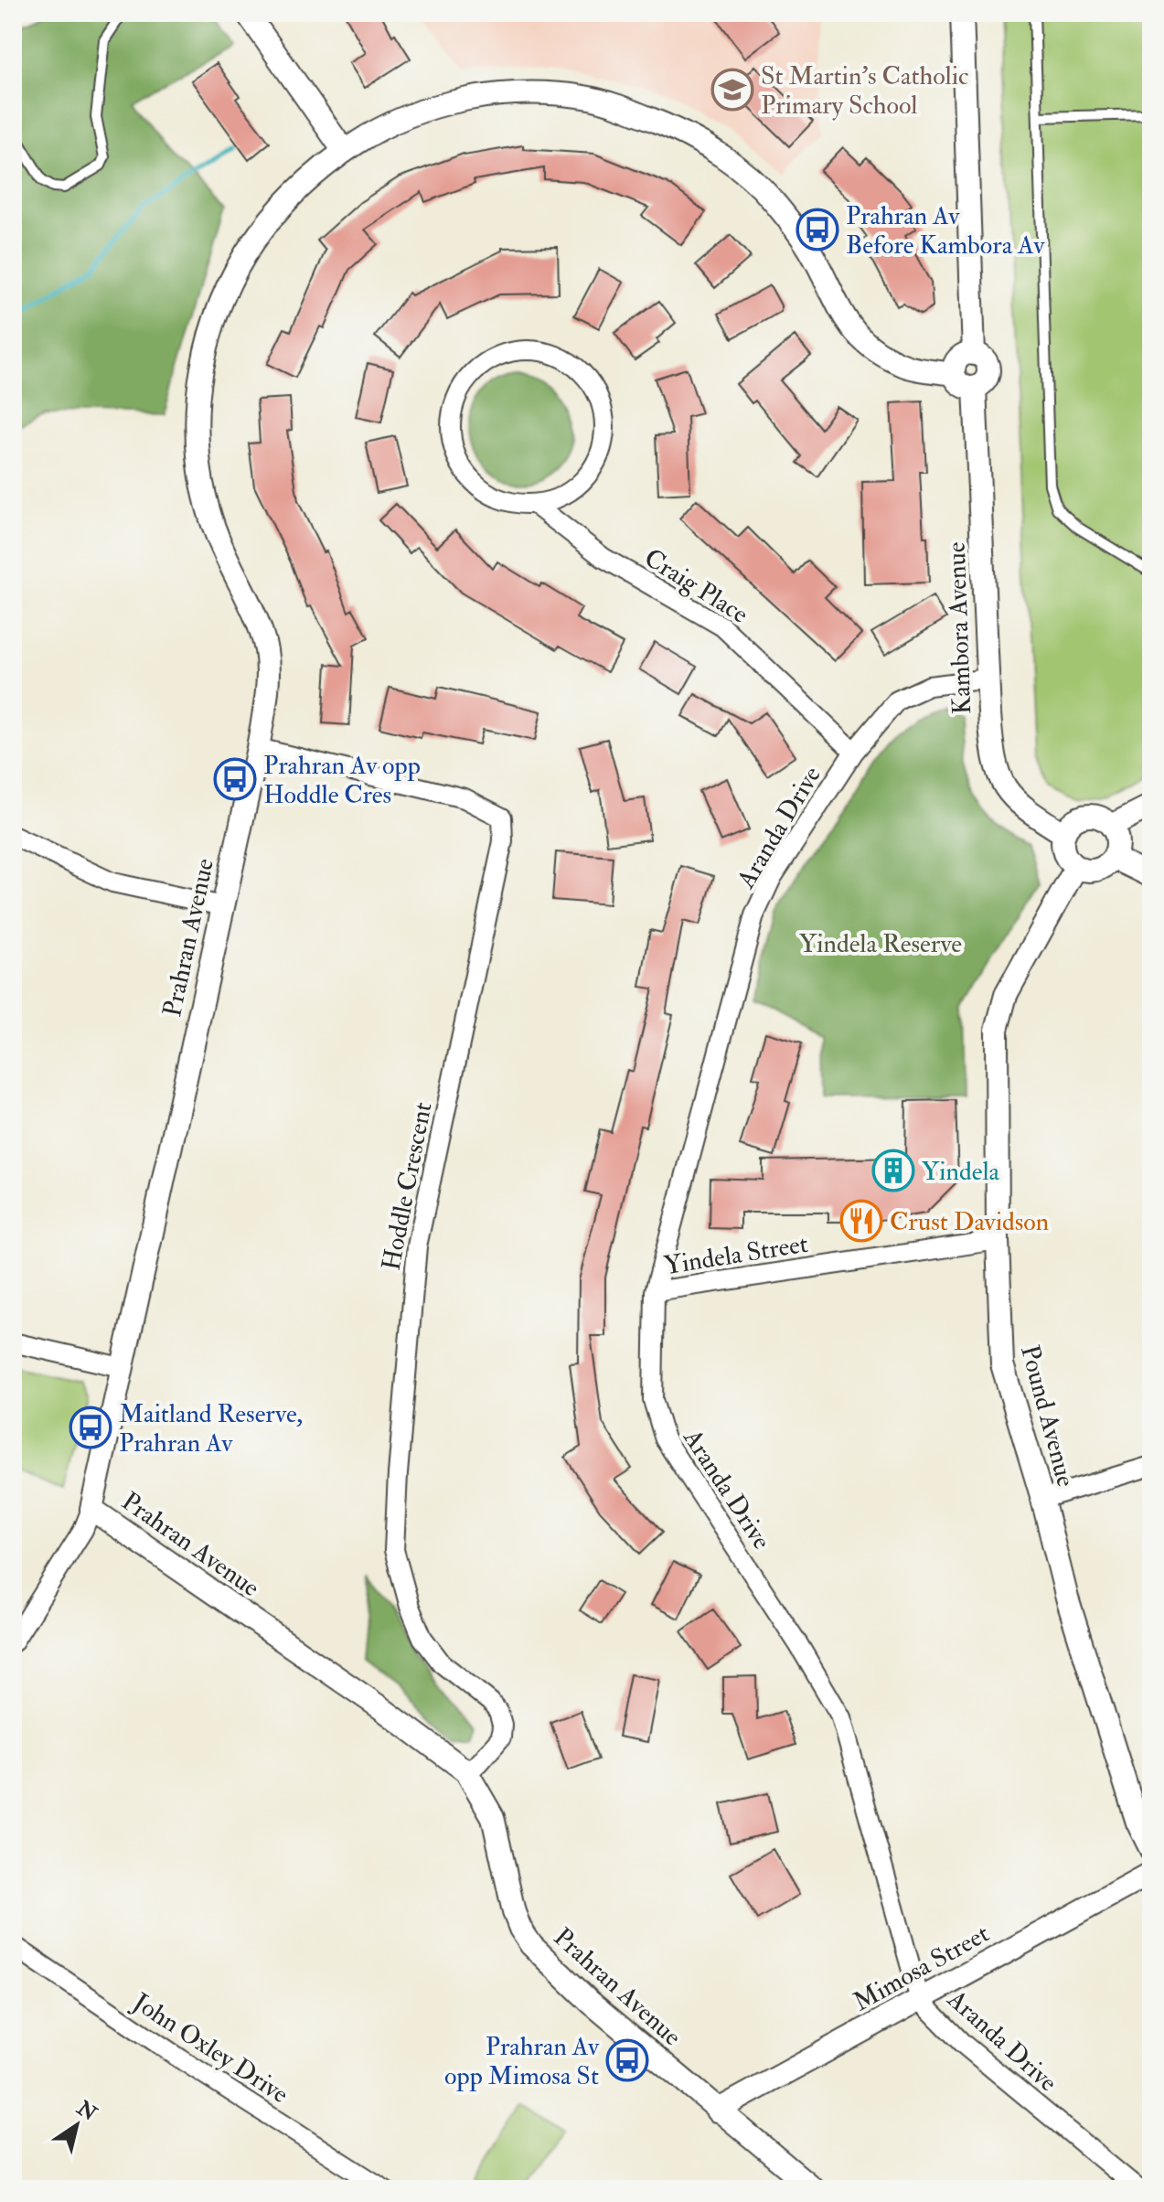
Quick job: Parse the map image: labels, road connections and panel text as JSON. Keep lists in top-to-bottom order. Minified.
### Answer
{"streets":{"street":["Craig Place","Kambora Avenue","Aranda Drive","Prahran Avenue","Hoddle Crescent","Yindela Street","Pound Avenue","Mimosa Street","John Oxley Drive"]},"crossings":[["Craig Place","Aranda Drive"],["Kambora Avenue","Aranda Drive"],["Kambora Avenue","Prahran Avenue"],["Kambora Avenue","Pound Avenue"],["Aranda Drive","Yindela Street"],["Aranda Drive","Mimosa Street"],["Prahran Avenue","Hoddle Crescent"],["Prahran Avenue","Mimosa Street"],["Yindela Street","Pound Avenue"]],"parks":["Yindela Reserve"],"places":{"school or university":["St Martin's Catholic Primary School"],"bus stop":["Prahran Av Before Kambora Av","Prahran Av opp Hoddle Cres","Maitland Reserve, Prahran Av","Prahran Av opp Mimosa St"],"building":["Yindela"],"restaurant":["Crust Davidson"]},"north":"top right"}
